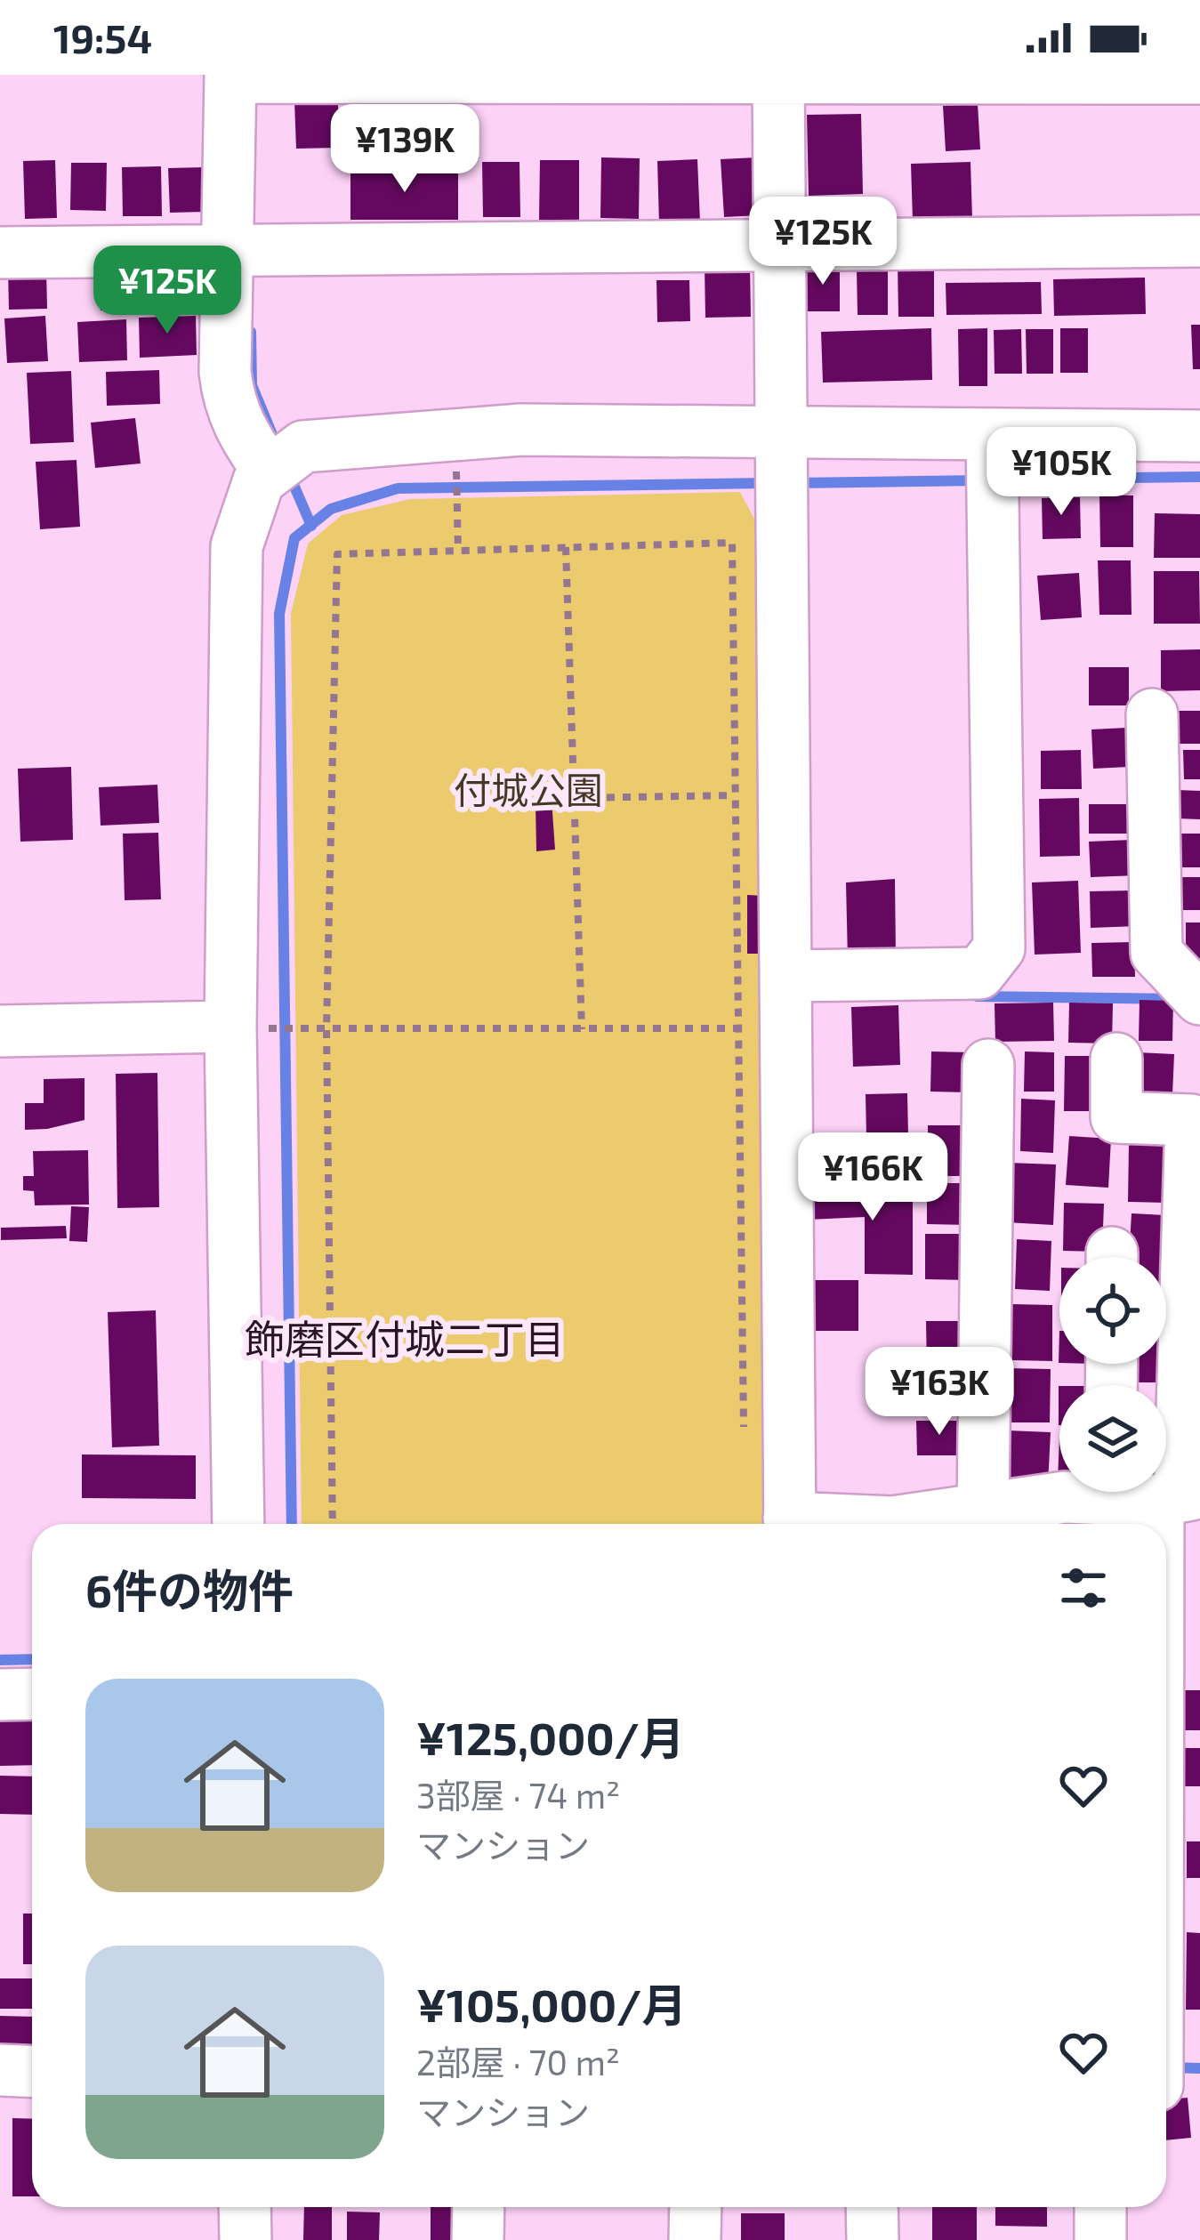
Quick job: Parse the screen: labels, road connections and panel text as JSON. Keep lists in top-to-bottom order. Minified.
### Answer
{"districts":["飾磨区付城二丁目"],"parks":["付城公園"],"page":{"status":"19:54","price":["¥139K","¥125K","¥125K","¥105K","¥166K","¥163K"],"heading":"6件の物件","list":[{"name":"¥125,000/月","note":"3部屋 · 74 m² · マンション"},{"name":"¥105,000/月","note":"2部屋 · 70 m² · マンション"}]}}
